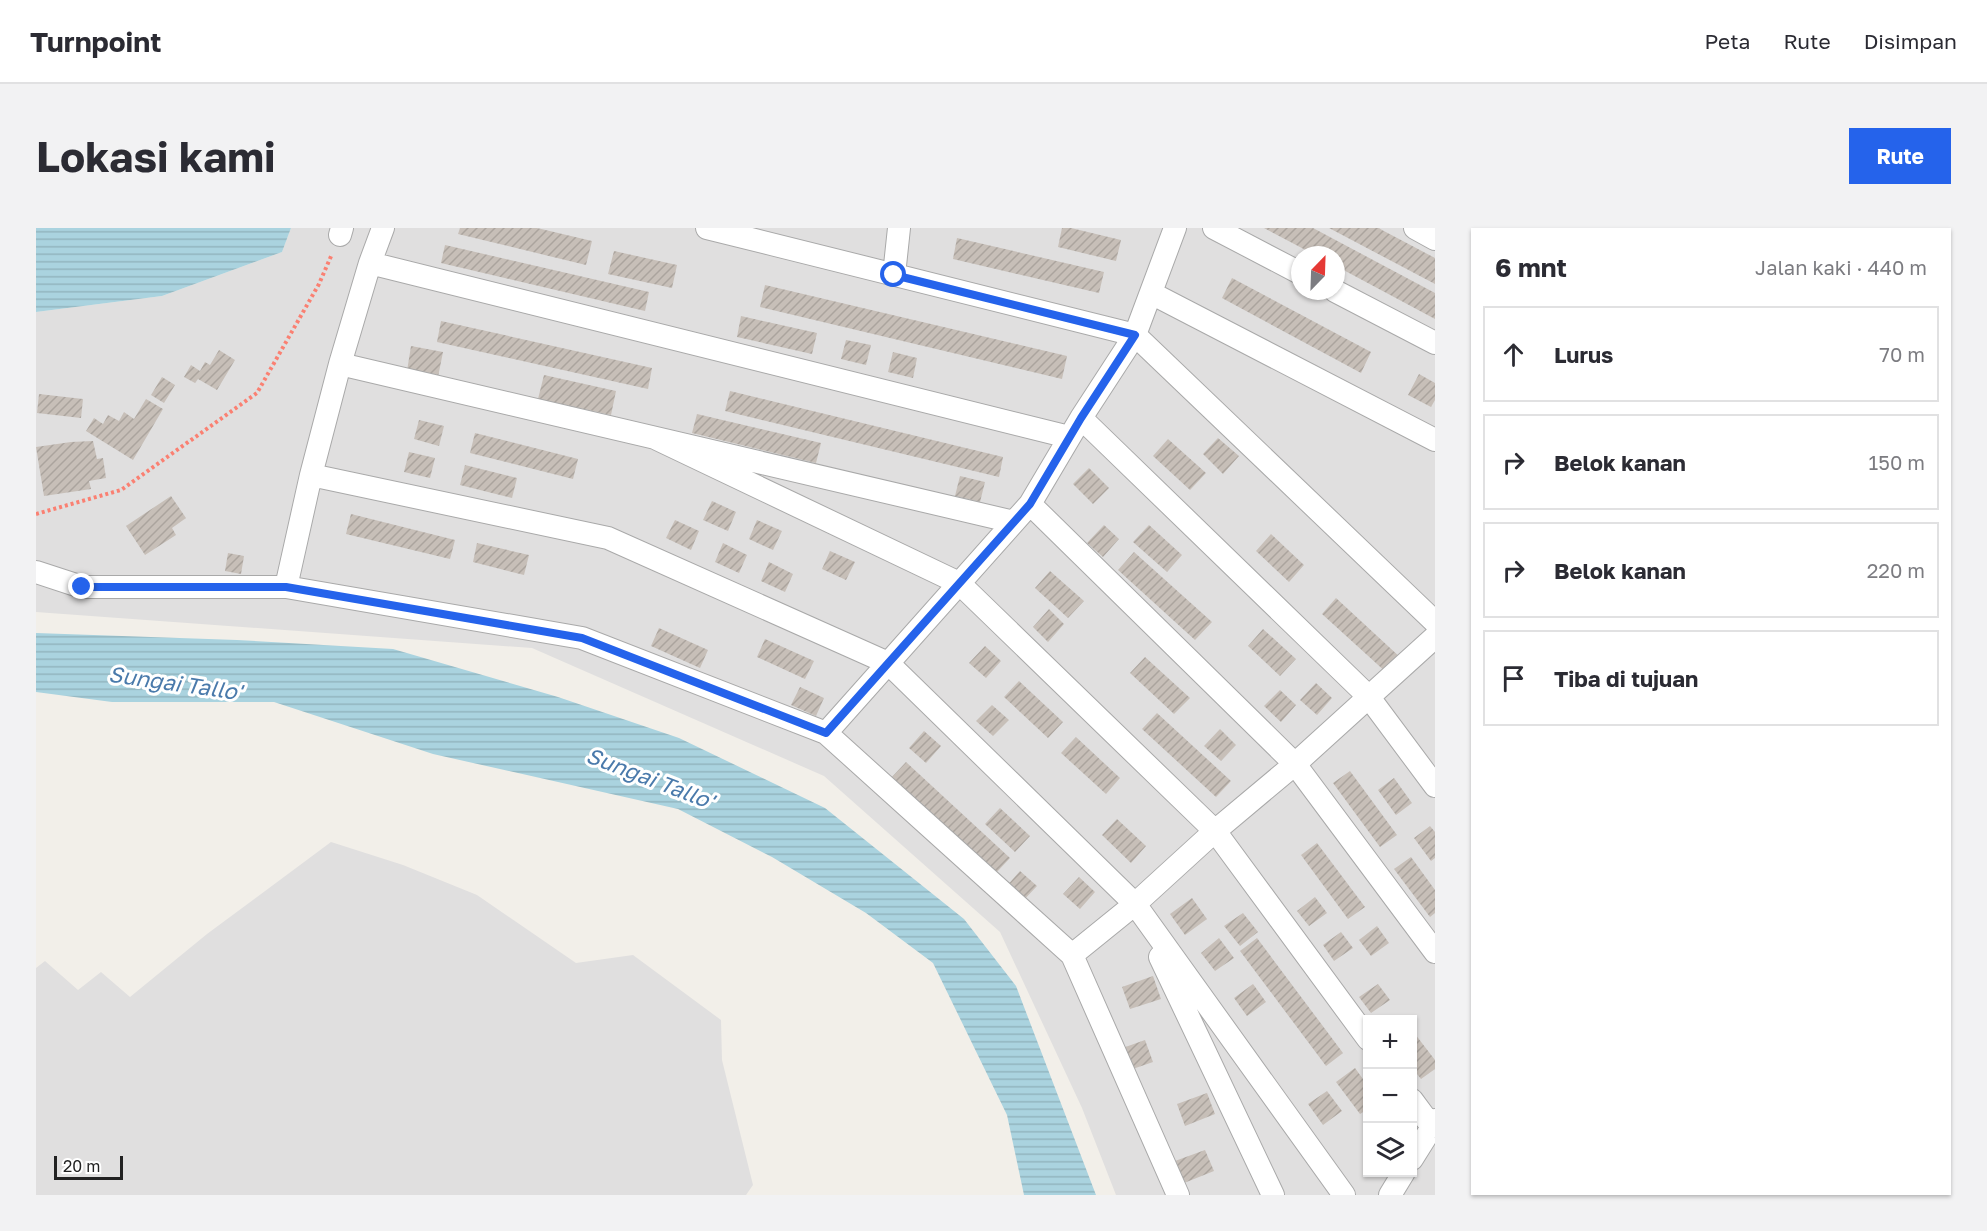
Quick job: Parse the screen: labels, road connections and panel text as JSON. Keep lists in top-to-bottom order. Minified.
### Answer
{"water":["Sungai Tallo'"],"scale_bar":"20 m","north":"top right","page":{"header":"Turnpoint","nav":["Peta","Rute","Disimpan"],"buttons":"Rute","title":"Lokasi kami","heading":["6 mnt","Jalan kaki · 440 m"],"list":[["Lurus","70 m"],["Belok kanan","150 m"],["Belok kanan","220 m"],"Tiba di tujuan"],"map_buttons":["+","−"],"scale":"20 m"}}
